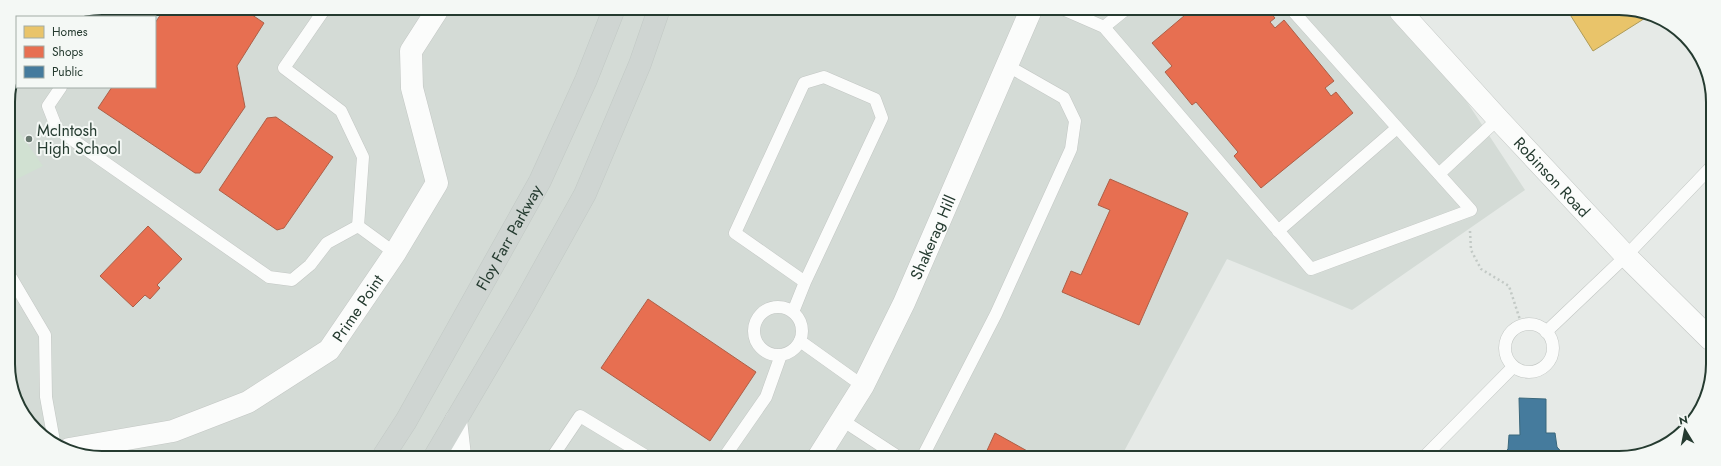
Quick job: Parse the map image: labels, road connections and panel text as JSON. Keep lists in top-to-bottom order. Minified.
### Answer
{"streets":{"main road":["Floy Farr Parkway"],"street":["Robinson Road","Shakerag Hill","Prime Point"]},"places":["McIntosh High School"],"legend":["Homes","Shops","Public"],"north":"top"}
